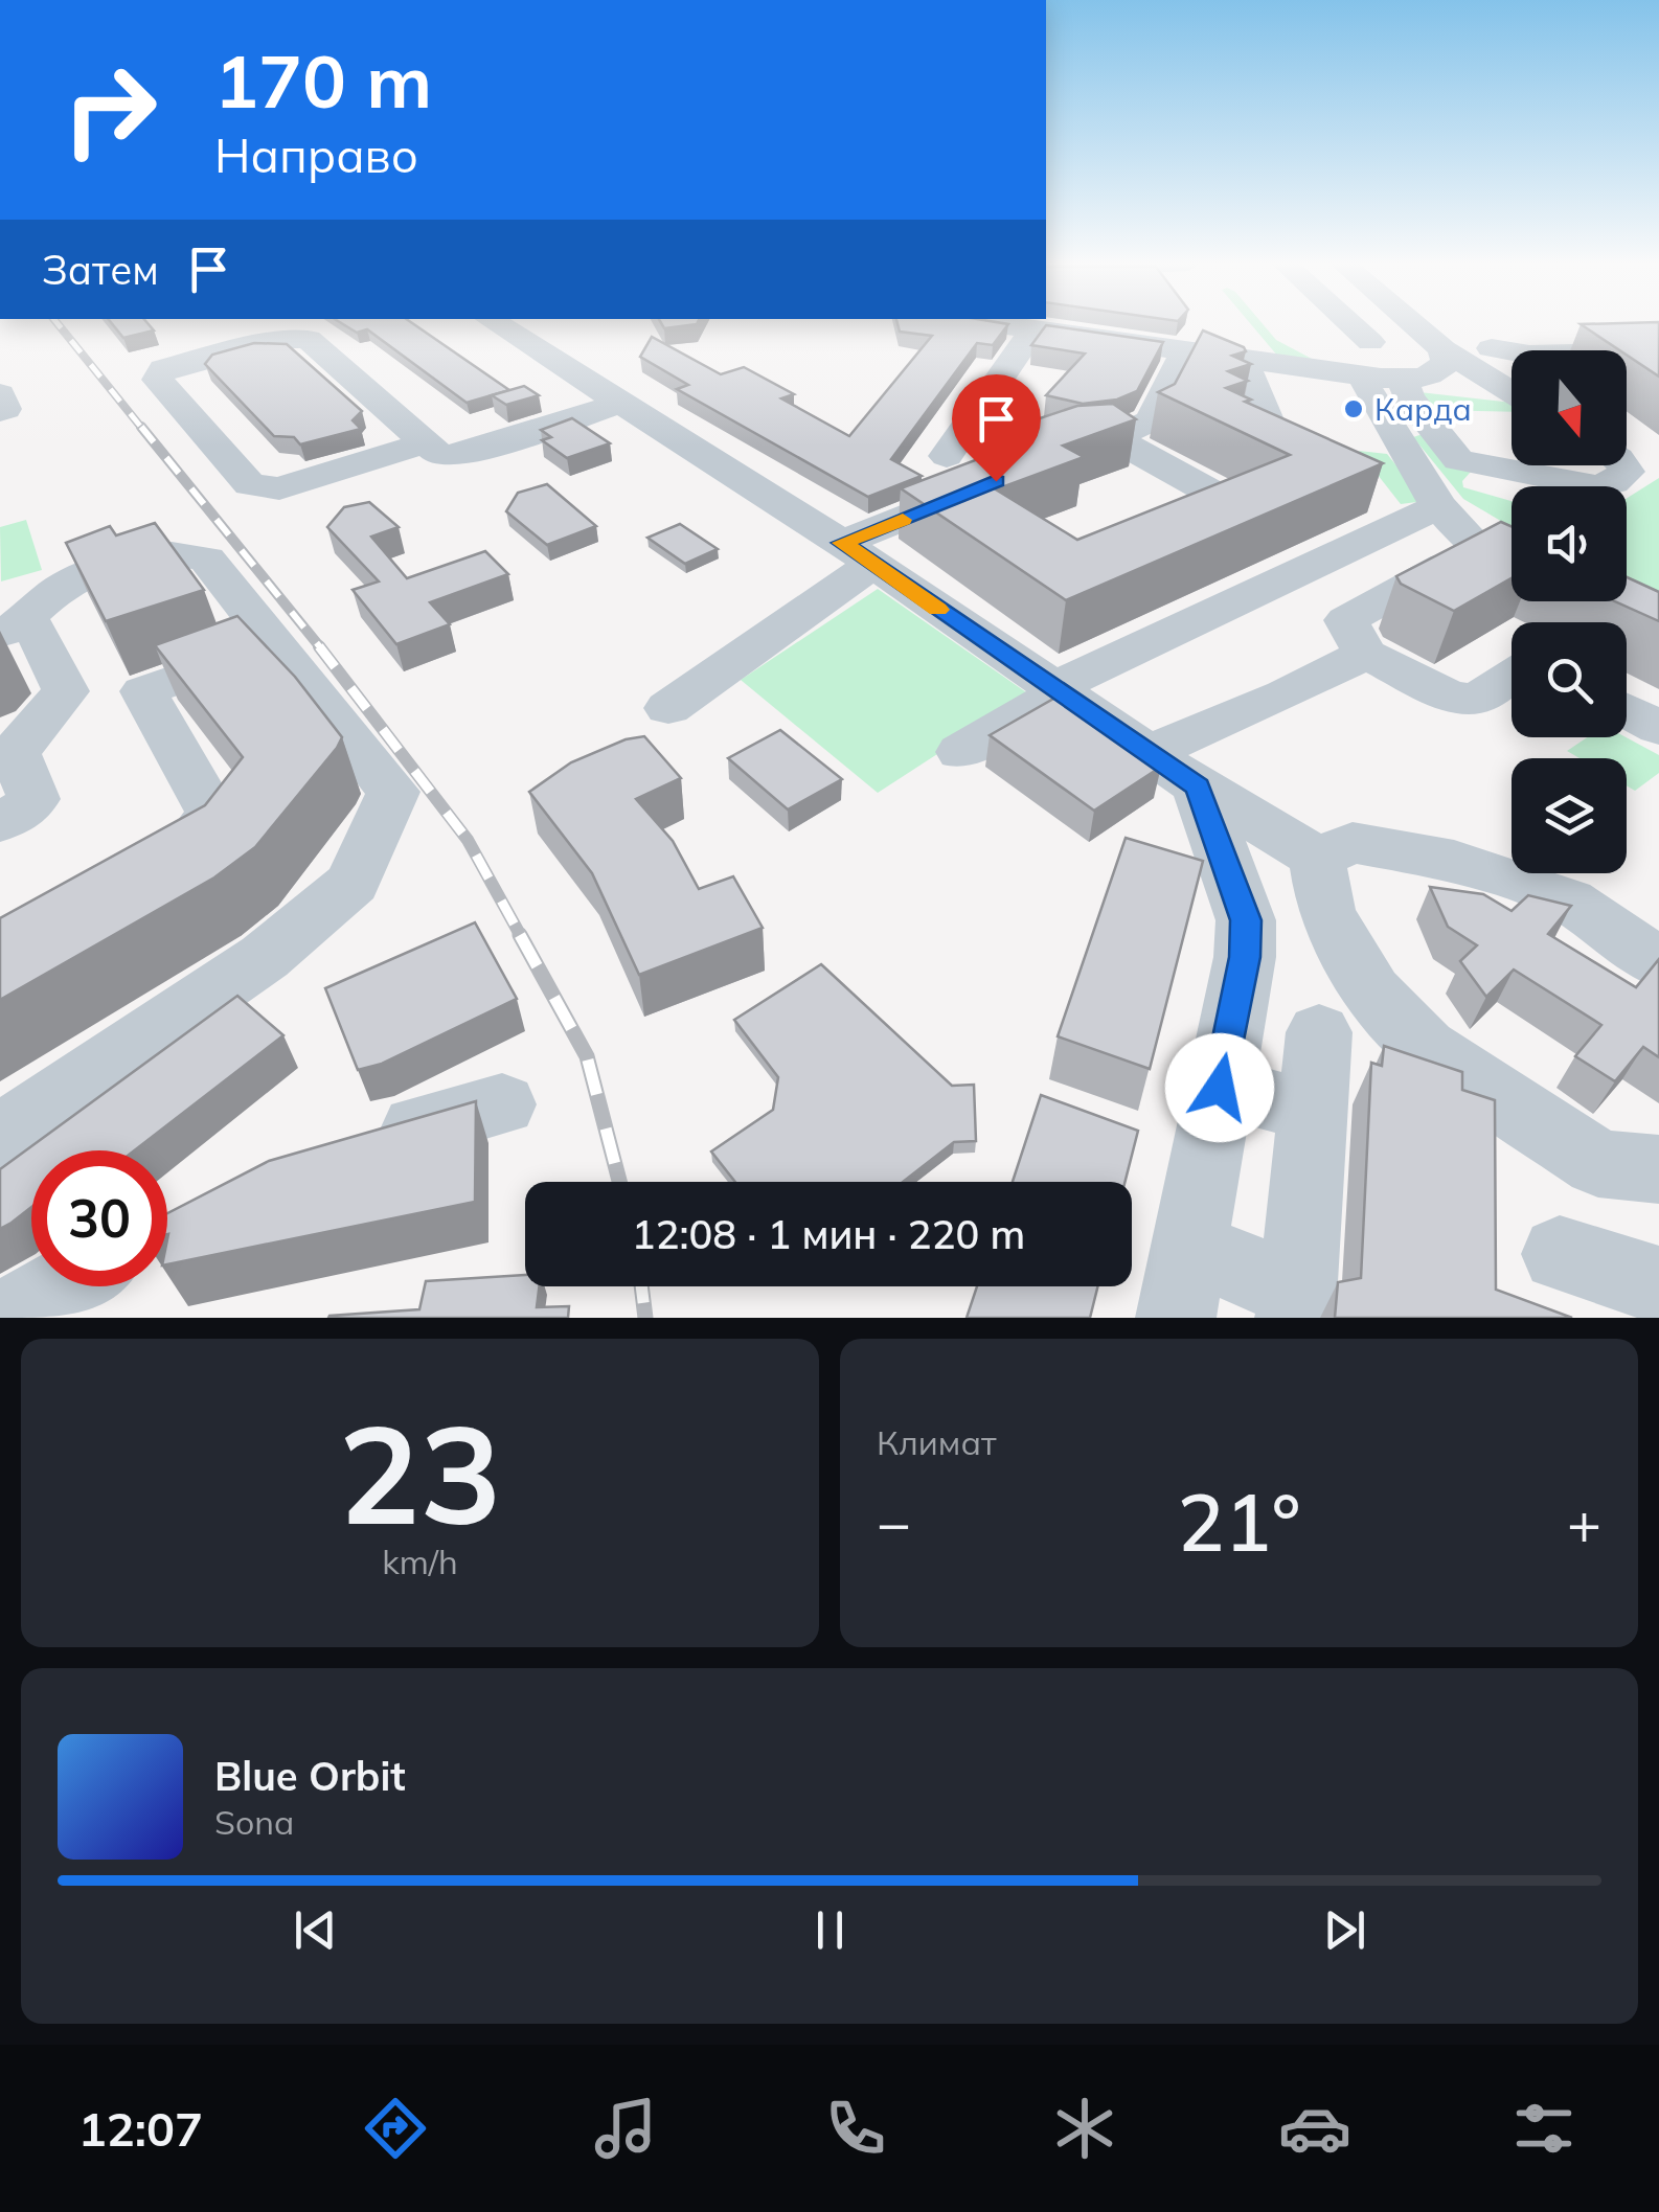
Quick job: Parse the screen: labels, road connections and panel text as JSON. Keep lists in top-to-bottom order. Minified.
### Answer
{"places":["Карда"],"north":"bottom","page":{"turn":["170 m","Направо"],"then":"Затем","limit":"30","trip":"12:08 · 1 мин · 220 m","tile":[["23","km/h"],"Климат"],"heat":["−","21°","+"],"song":["Blue Orbit","Sona"],"tabs":"12:07"}}
